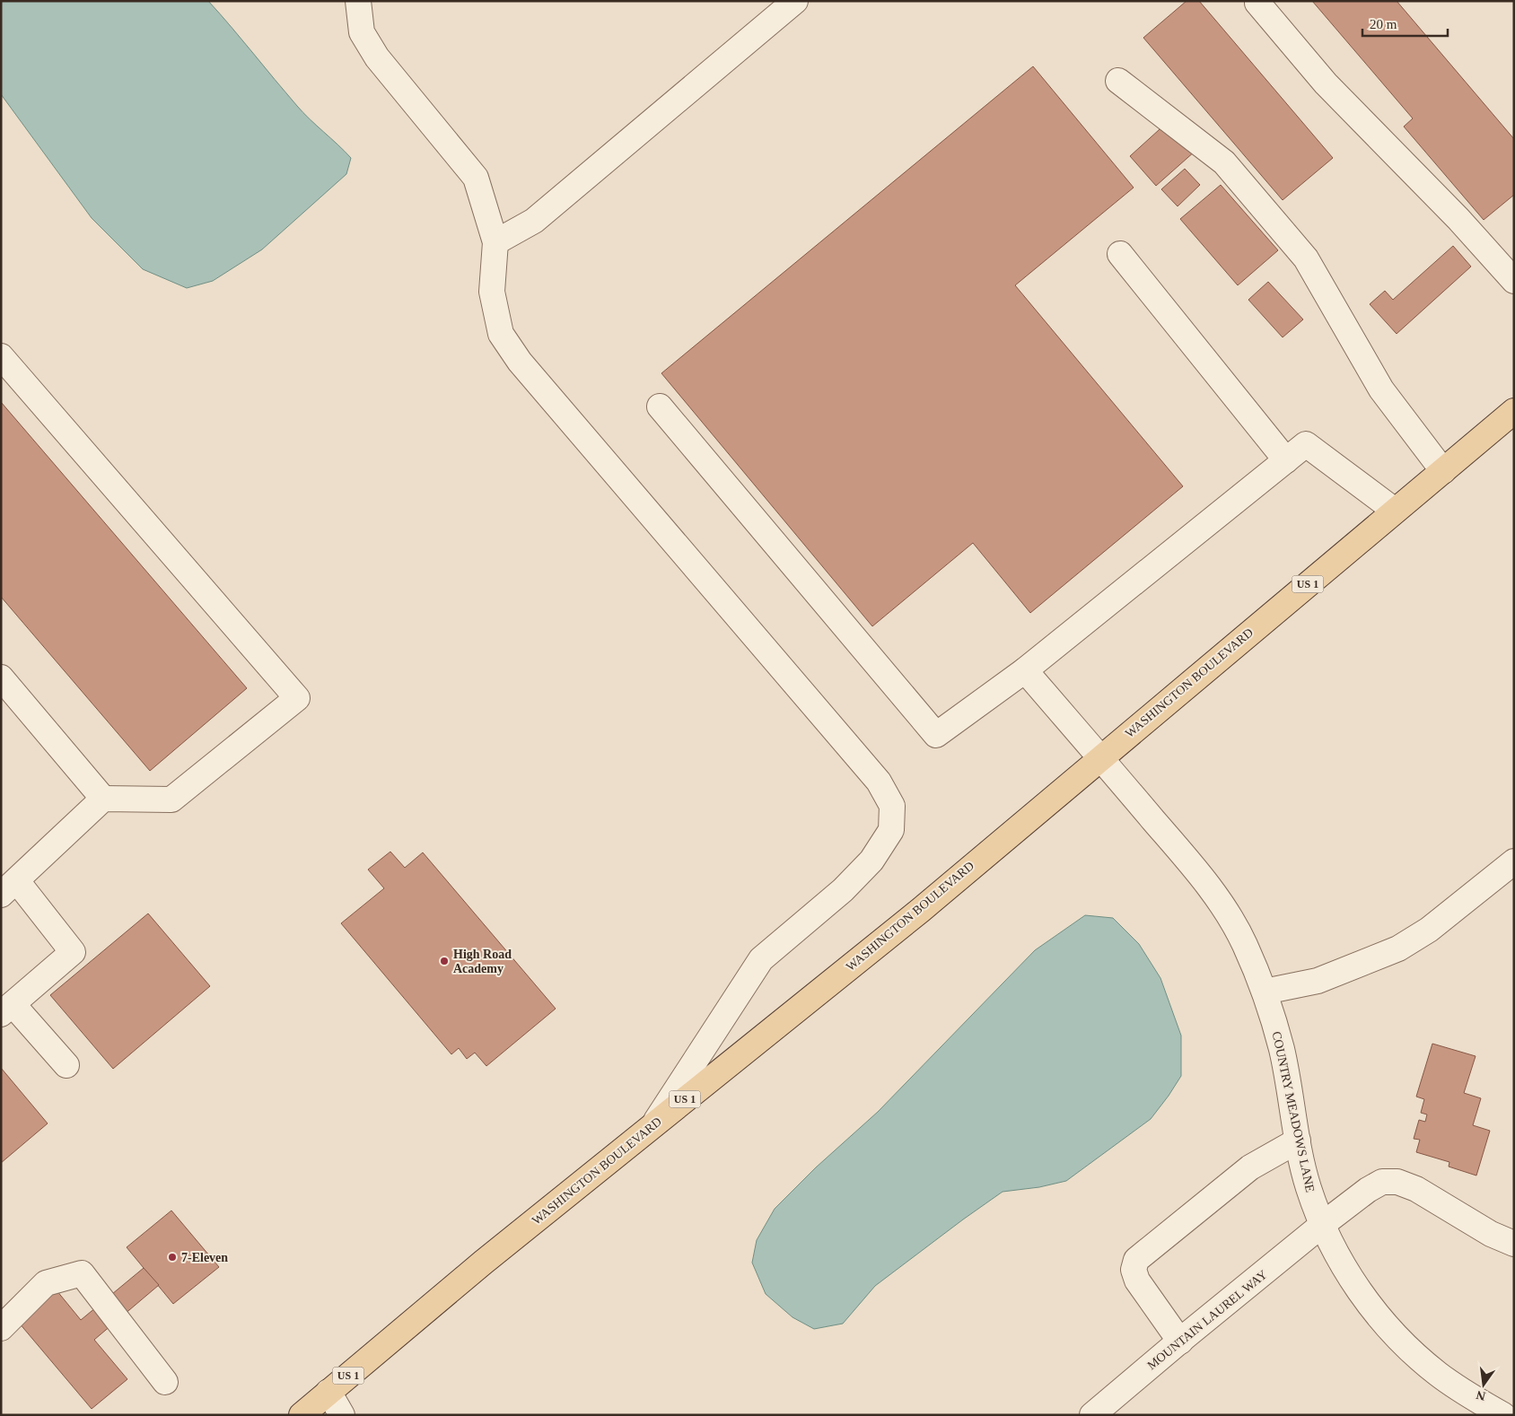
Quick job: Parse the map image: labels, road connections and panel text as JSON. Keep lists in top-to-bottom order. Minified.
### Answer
{"streets":{"main road":["US 1","WASHINGTON BOULEVARD"],"street":["COUNTRY MEADOWS LANE","MOUNTAIN LAUREL WAY"]},"crossings":[["WASHINGTON BOULEVARD","COUNTRY MEADOWS LANE"],["COUNTRY MEADOWS LANE","MOUNTAIN LAUREL WAY"]],"places":["High Road Academy","7-Eleven"],"scale_bar":"20 m","north":"bottom"}
